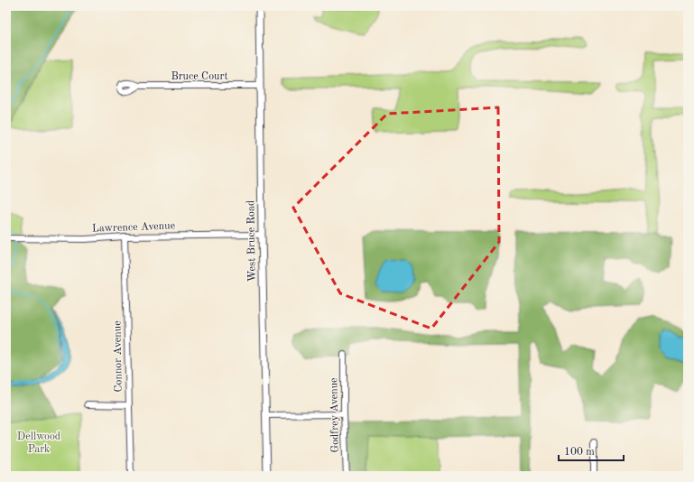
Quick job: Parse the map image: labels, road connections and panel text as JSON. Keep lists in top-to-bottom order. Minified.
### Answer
{"streets":{"street":["Bruce Court","Lawrence Avenue","West Bruce Road","Connor Avenue","Godfrey Avenue"]},"crossings":[["Bruce Court","West Bruce Road"],["Lawrence Avenue","West Bruce Road"],["Lawrence Avenue","Connor Avenue"]],"parks":["Dellwood Park"],"scale_bar":"100 m"}
